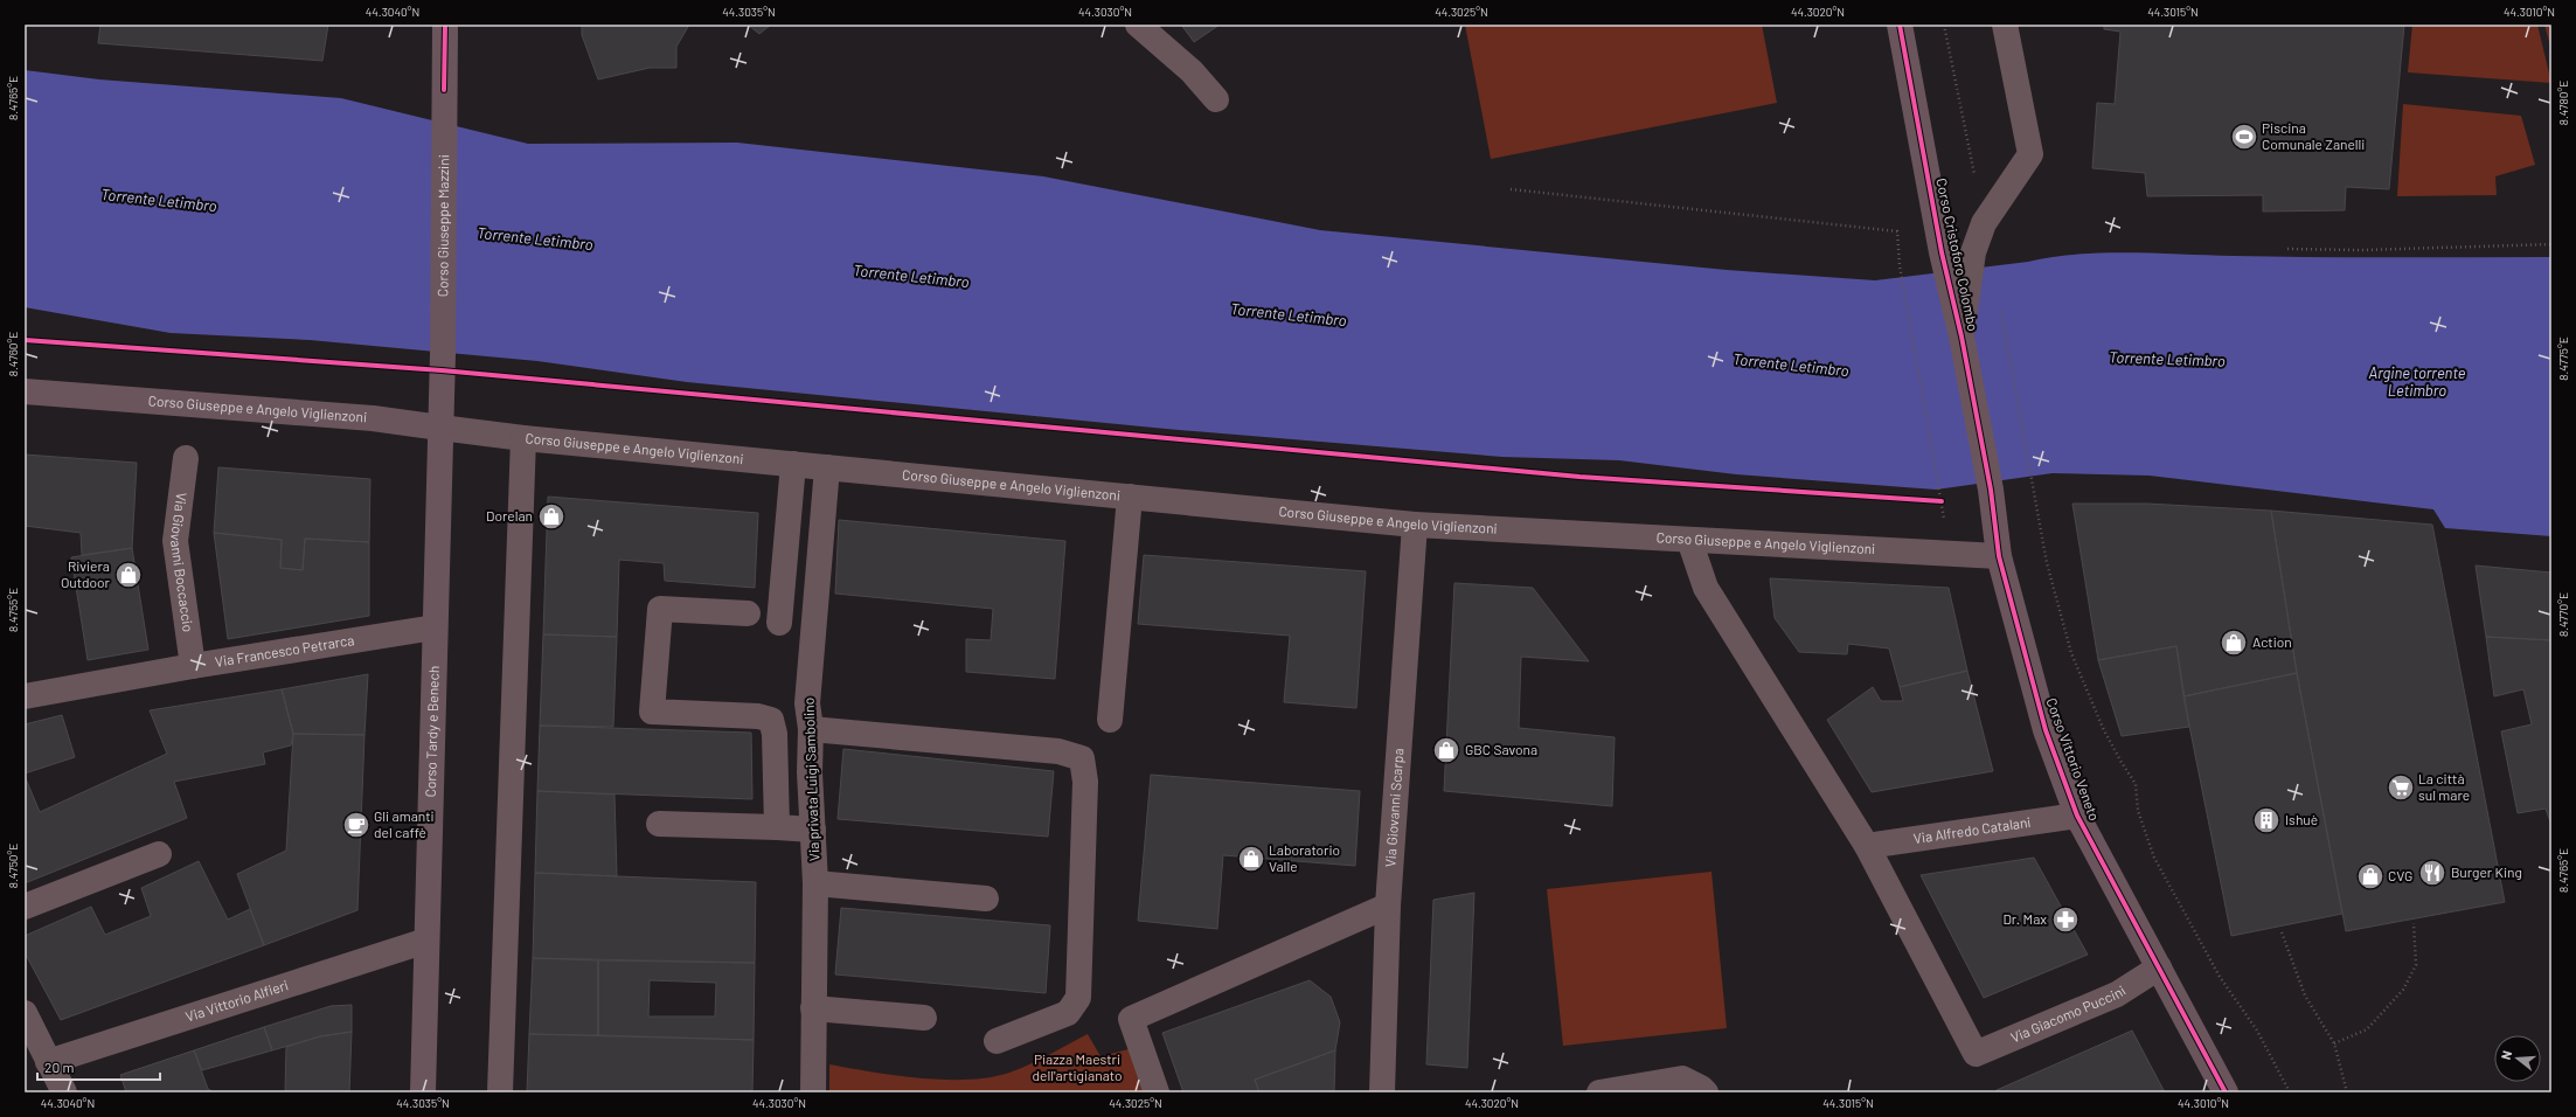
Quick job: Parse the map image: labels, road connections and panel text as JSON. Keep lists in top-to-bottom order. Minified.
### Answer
{"streets":{"main road":["Corso Giuseppe Mazzini","Corso Cristoforo Colombo","Corso Giuseppe e Angelo Viglienzoni","Corso Tardy e Benech","Corso Vittorio Veneto"],"street":["Via Giovanni Boccaccio","Via Francesco Petrarca","Via privata Luigi Sambolino","Via Giovanni Scarpa","Via Alfredo Catalani","Via Vittorio Alfieri","Via Giacomo Puccini"]},"crossings":[["Corso Giuseppe Mazzini","Corso Giuseppe e Angelo Viglienzoni"],["Corso Giuseppe Mazzini","Corso Tardy e Benech"],["Corso Cristoforo Colombo","Corso Vittorio Veneto"],["Corso Giuseppe e Angelo Viglienzoni","Corso Tardy e Benech"],["Corso Giuseppe e Angelo Viglienzoni","Corso Vittorio Veneto"],["Corso Giuseppe e Angelo Viglienzoni","Via privata Luigi Sambolino"],["Corso Giuseppe e Angelo Viglienzoni","Via Giovanni Scarpa"],["Via Giovanni Boccaccio","Via Francesco Petrarca"],["Via Francesco Petrarca","Corso Tardy e Benech"],["Corso Tardy e Benech","Via Vittorio Alfieri"],["Corso Vittorio Veneto","Via Alfredo Catalani"],["Corso Vittorio Veneto","Via Giacomo Puccini"],["Via Alfredo Catalani","Via Giacomo Puccini"]],"water":["Torrente Letimbro","Argine torrente Letimbro"],"parks":["Piazza Maestri dell'artigianato"],"places":{"sports":["Piscina Comunale Zanelli"],"shop":["Dorelan","Riviera Outdoor","Action","GBC Savona","Laboratorio Valle","CVG"],"supermarket":["La città sul mare"],"building":["Ishuè"],"cafe":["Gli amanti del caffè"],"restaurant":["Burger King"],"pharmacy":["Dr. Max"]},"scale_bar":"20 m","north":"left","coordinates":["44.3040°N","44.3035°N","44.3030°N","44.3025°N","44.3020°N","44.3015°N","44.3010°N","8.4765°E","8.4780°E","8.4760°E","8.4775°E","8.4755°E","8.4770°E","8.4750°E"]}
